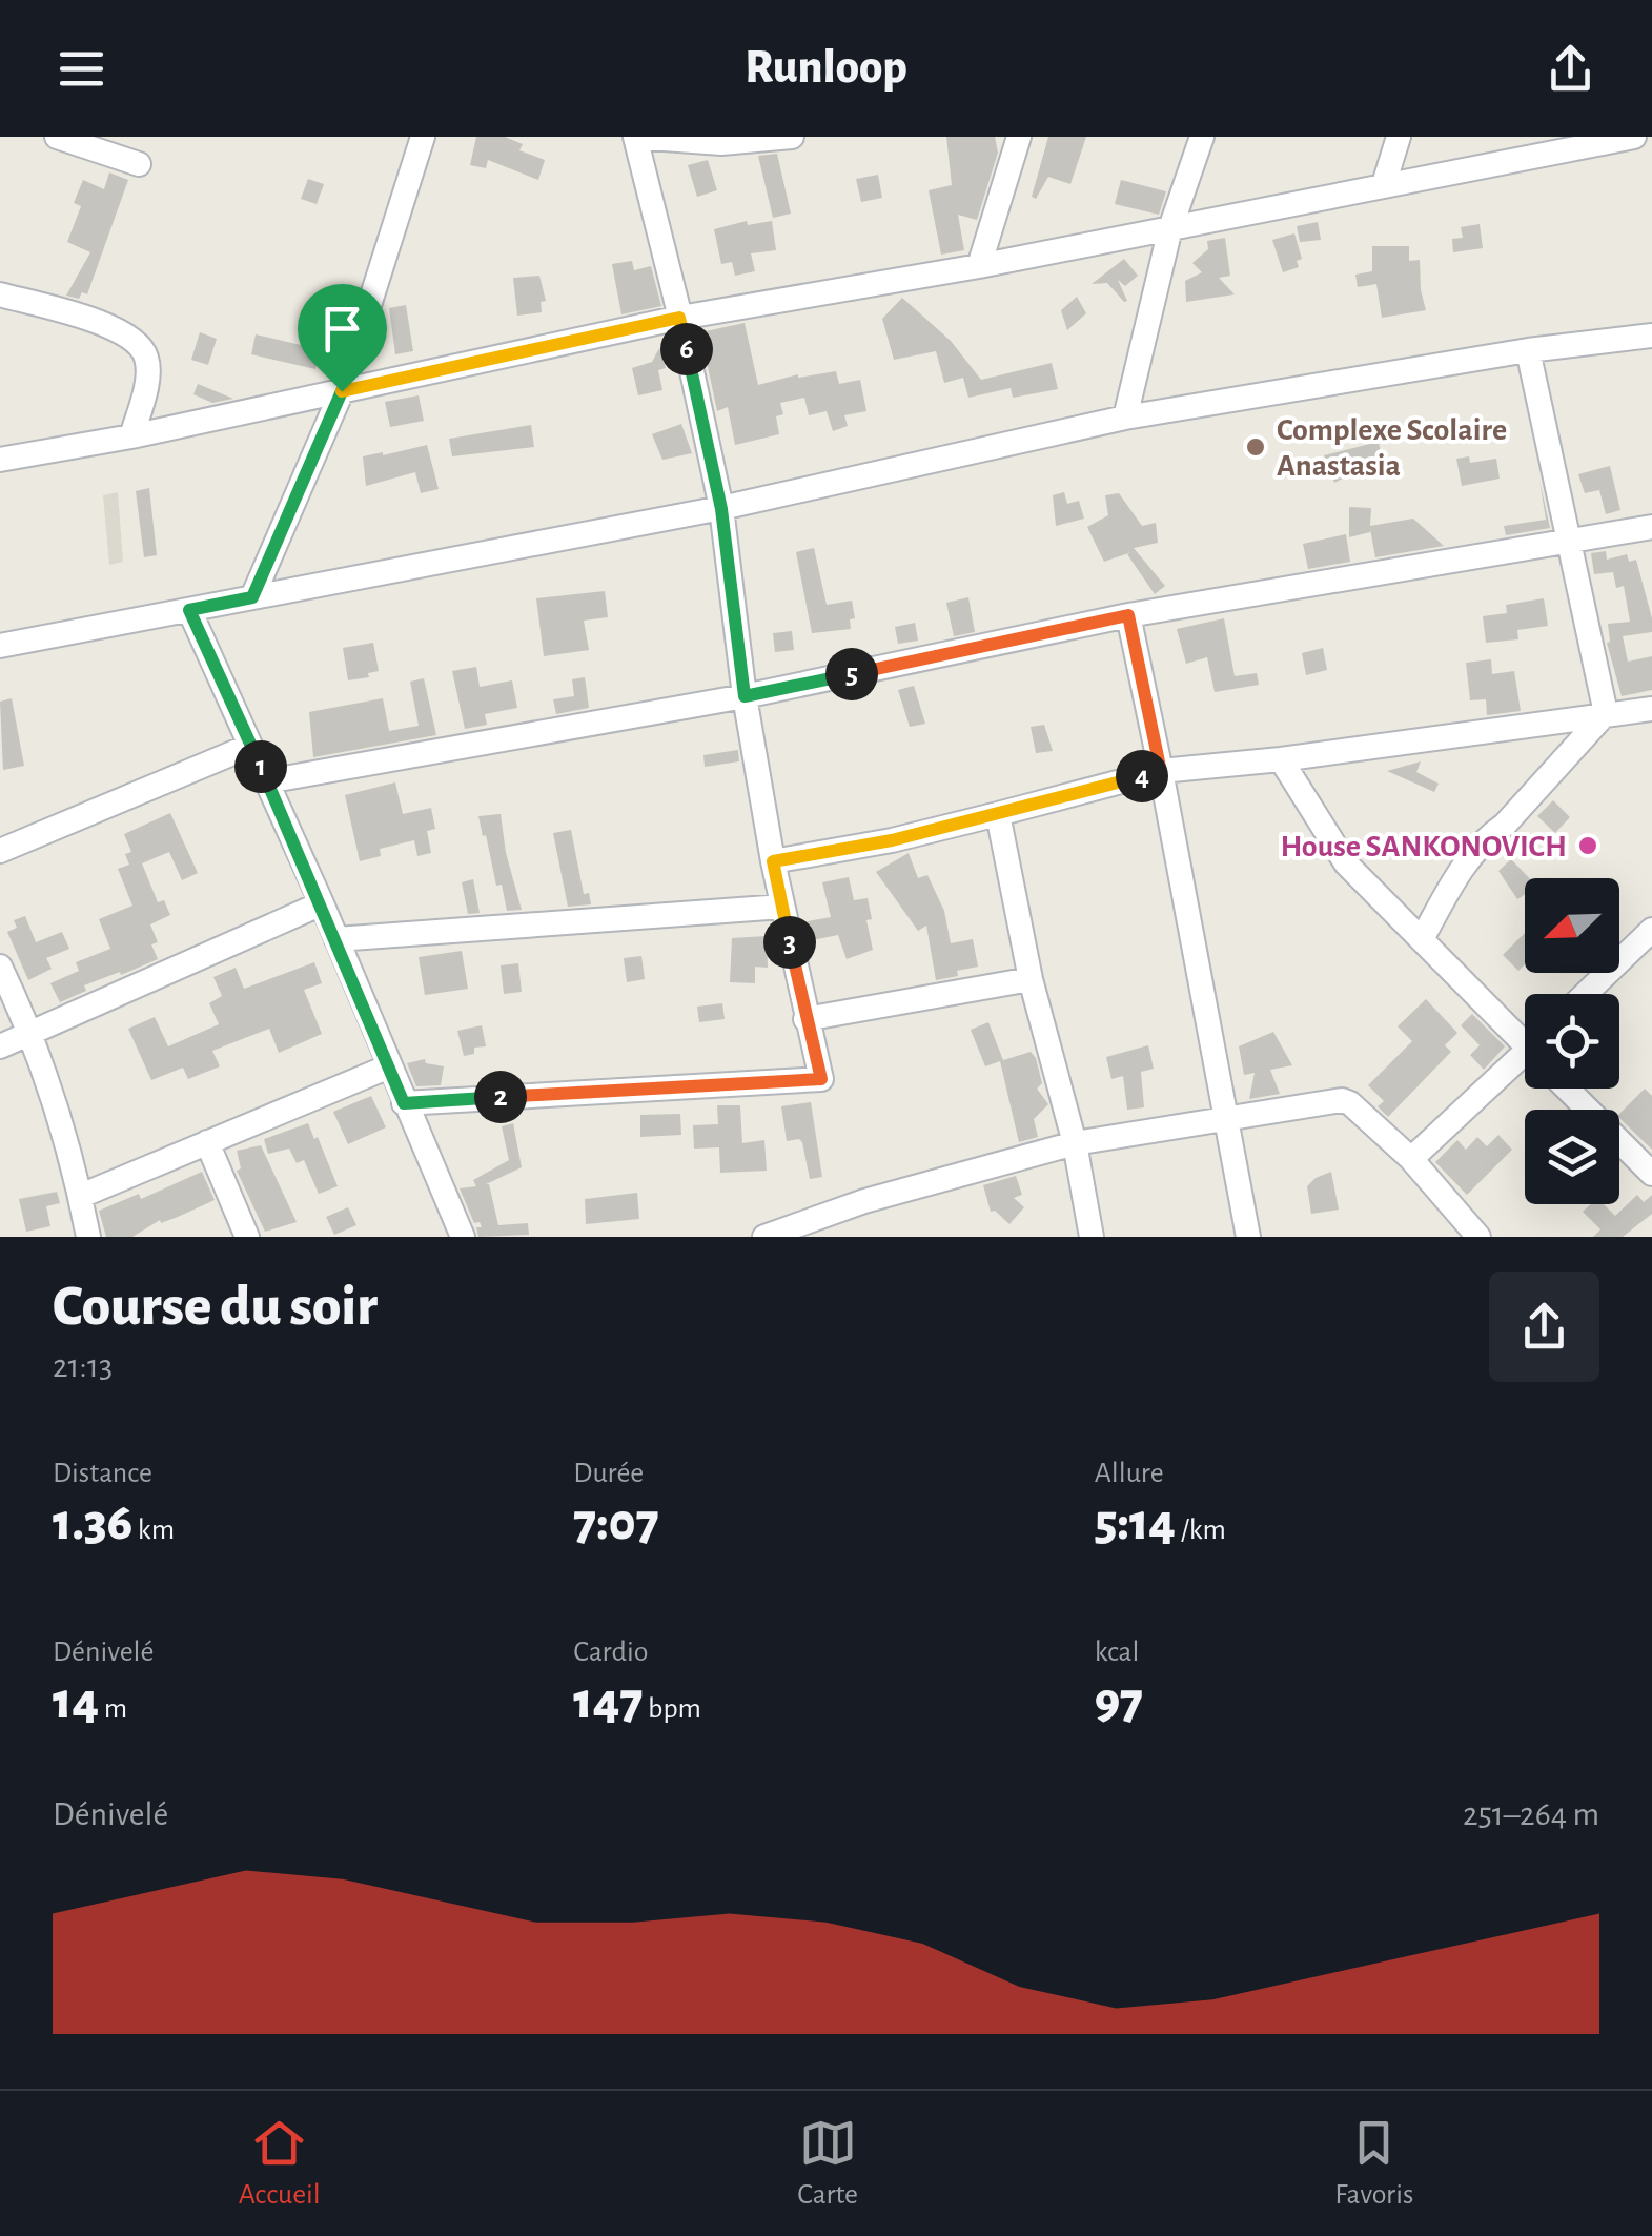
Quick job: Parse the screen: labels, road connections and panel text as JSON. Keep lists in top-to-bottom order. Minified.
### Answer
{"places":["Complexe Scolaire Anastasia","House SANKONOVICH"],"north":"bottom left","page":{"header":"Runloop","pins":["6","5","1","4","3","2"],"heading":["Course du soir","21:13"],"stats":[["Distance","1.36 km"],["Durée","7:07"],["Allure","5:14 /km"],["Dénivelé","14 m"],["Cardio","147 bpm"],["kcal","97"]],"chart":["Dénivelé","251–264 m"],"tabs":["Accueil","Carte","Favoris"]}}
